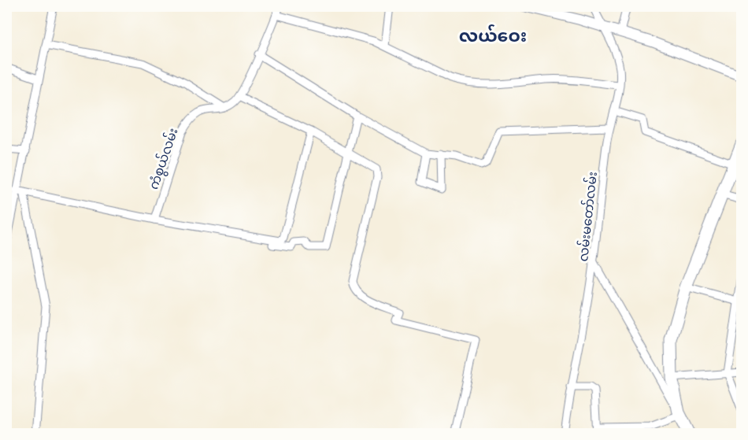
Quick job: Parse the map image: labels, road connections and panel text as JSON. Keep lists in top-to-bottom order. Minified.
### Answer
{"streets":{"street":["ကံစွယ်လမ်း","လမ်းမတော်လမ်း"]},"districts":["လယ်ဝေး"]}
